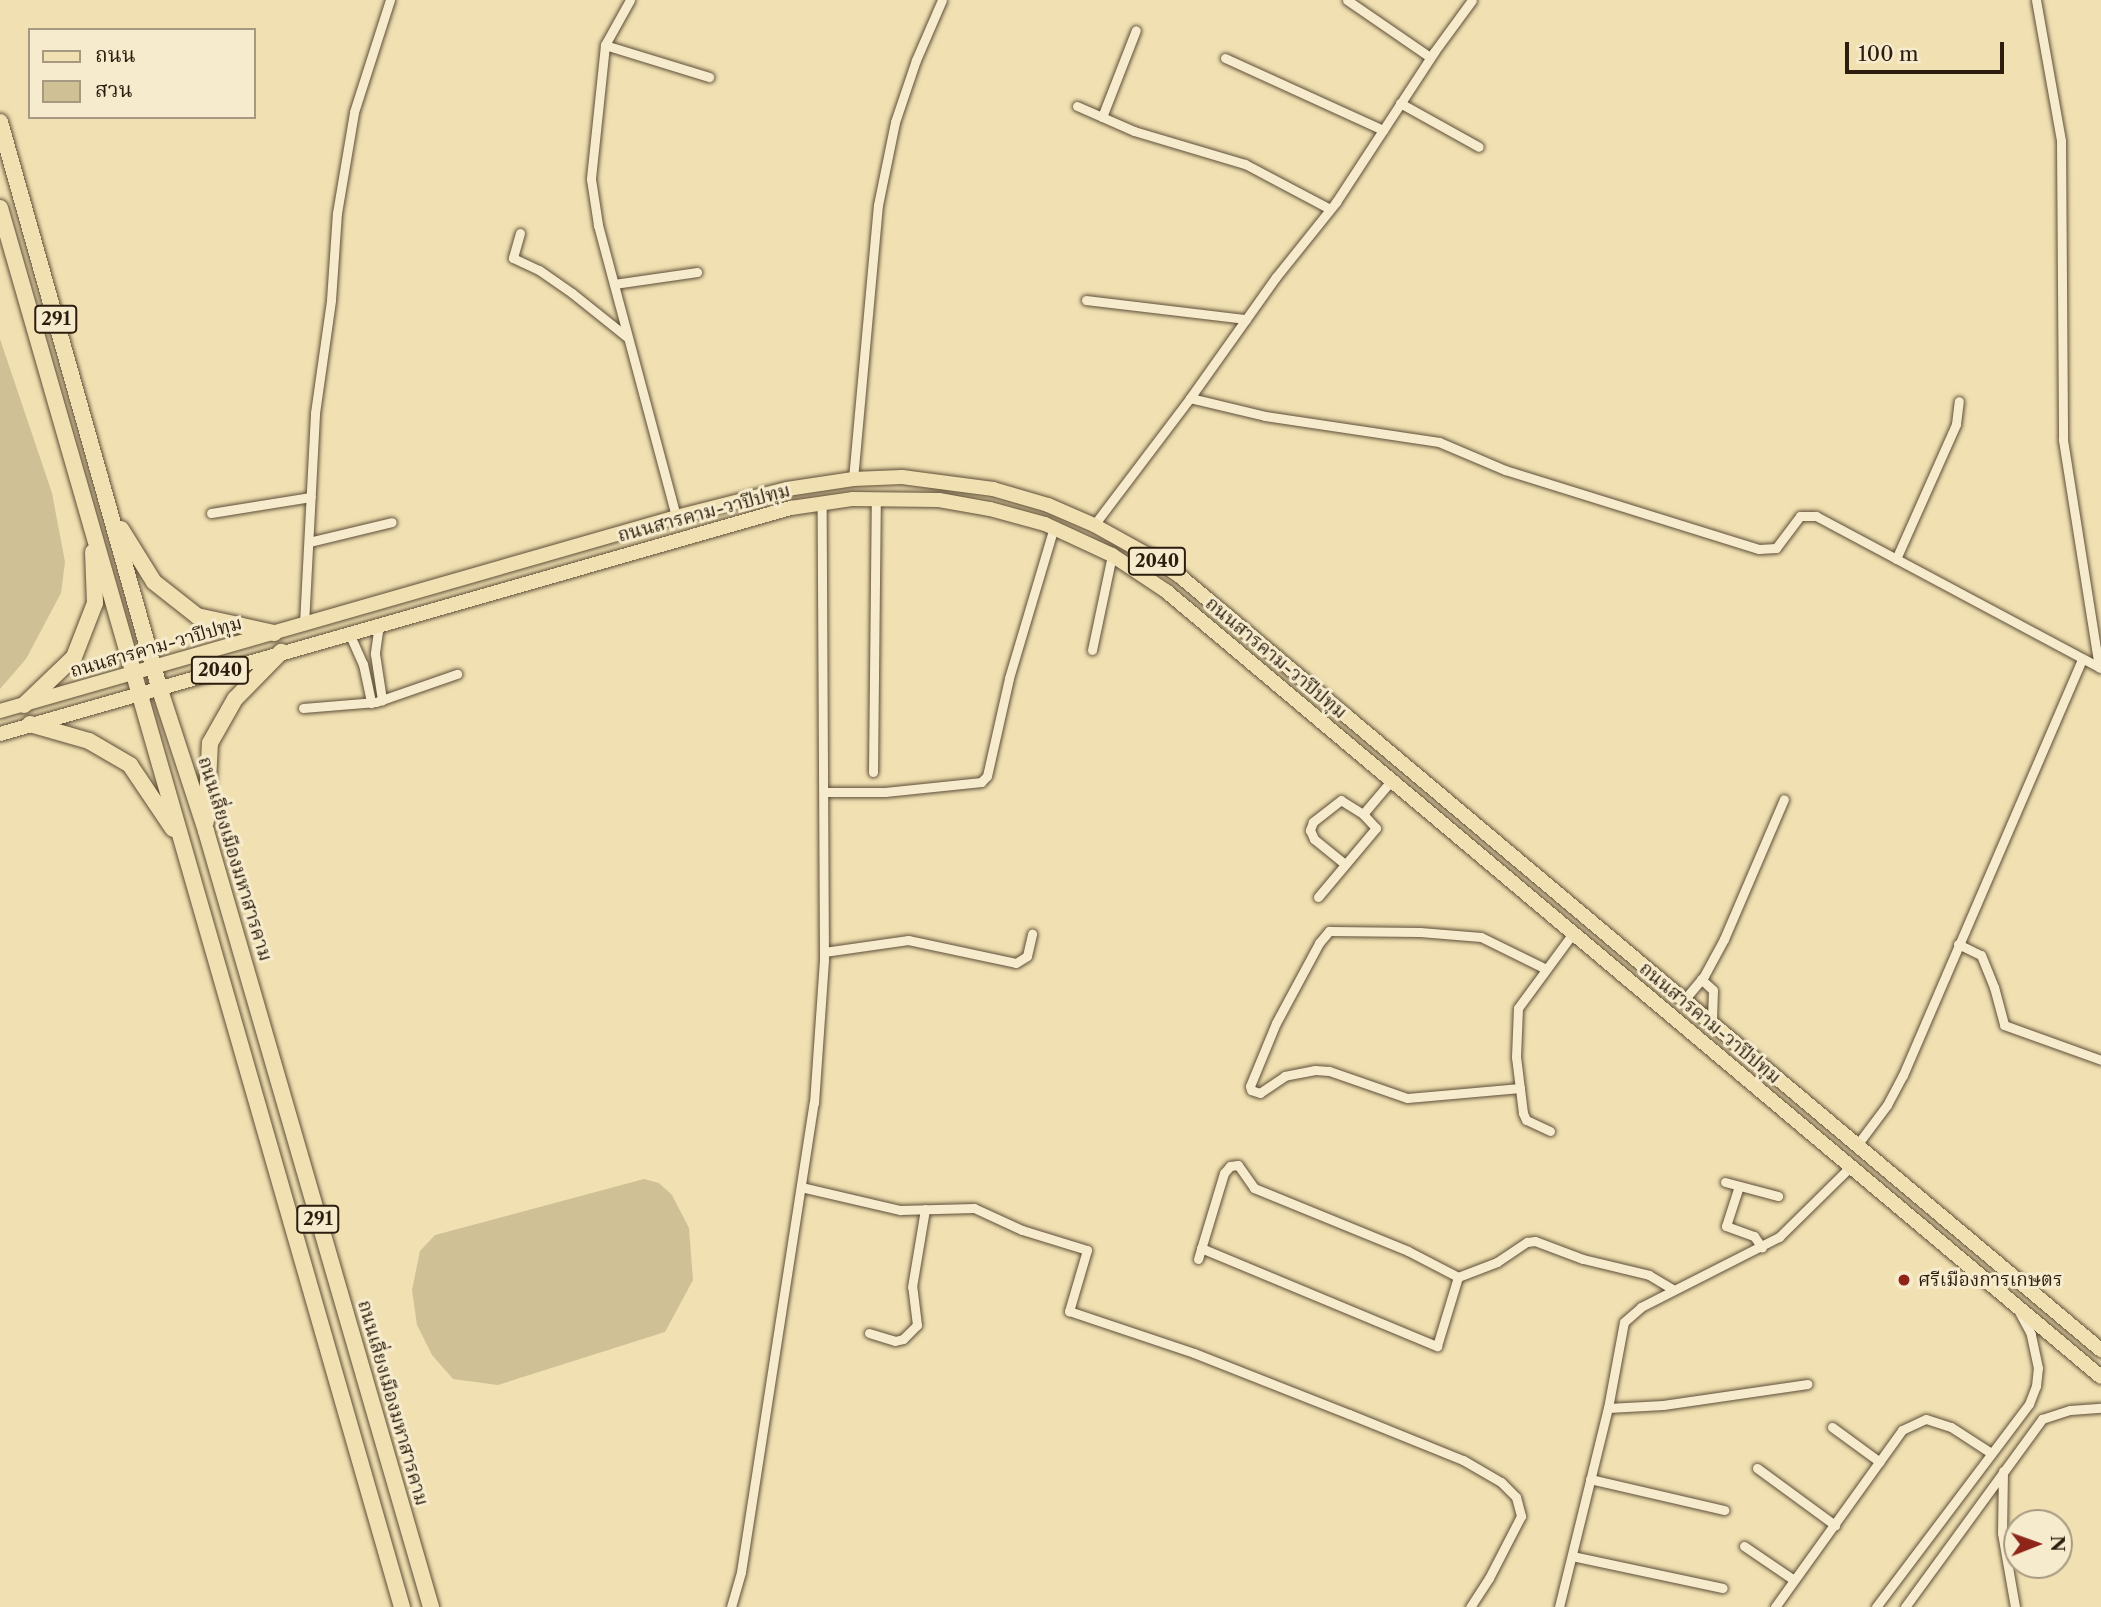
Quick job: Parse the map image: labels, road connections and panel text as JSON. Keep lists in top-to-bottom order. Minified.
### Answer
{"streets":{"highway":["291","ถนนเลี่ยงเมืองมหาสารคาม"],"main road":["ถนนสารคาม-วาปีปทุม","2040"]},"crossings":[["291","ถนนสารคาม-วาปีปทุม"],["ถนนสารคาม-วาปีปทุม","ถนนเลี่ยงเมืองมหาสารคาม"]],"places":["ศรีเมืองการเกษตร"],"legend":["ถนน","สวน"],"scale_bar":"100 m","north":"right"}
